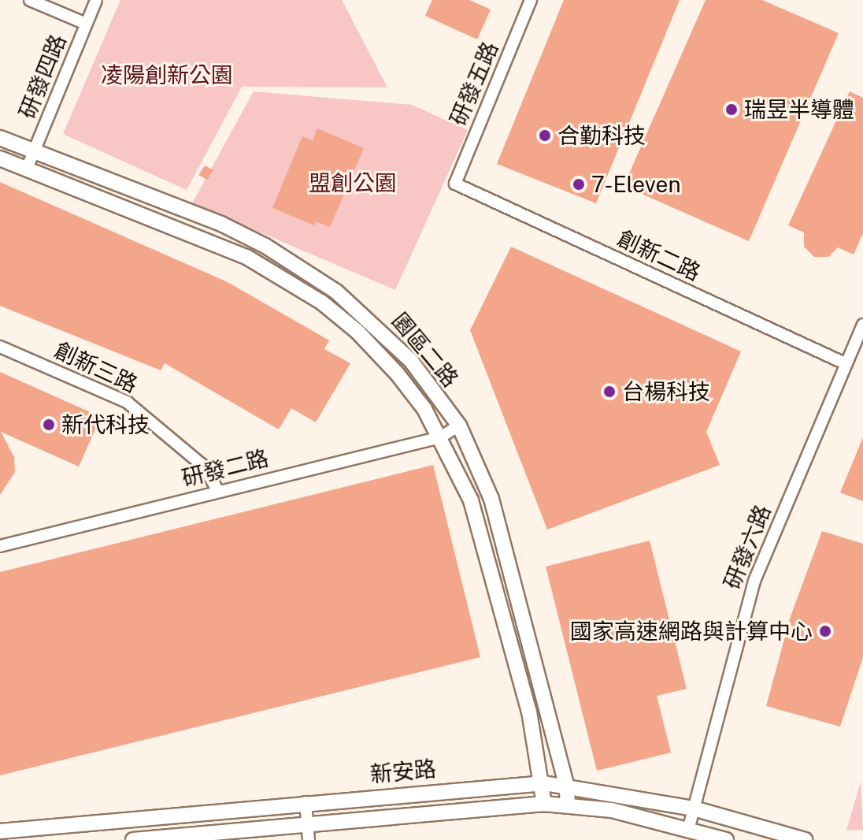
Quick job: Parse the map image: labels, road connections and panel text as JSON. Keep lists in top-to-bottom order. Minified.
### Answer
{"streets":{"street":["研發四路","研發五路","創新二路","園區二路","創新三路","研發二路","研發六路","新安路"]},"crossings":[["研發四路","園區二路"],["研發五路","創新二路"],["創新二路","研發六路"],["園區二路","研發二路"],["園區二路","新安路"],["創新三路","研發二路"],["研發六路","新安路"]],"parks":["凌陽創新公園","盟創公園"],"places":["瑞昱半導體","合勤科技","7-Eleven","台楊科技","新代科技","國家高速網路與計算中心"]}
